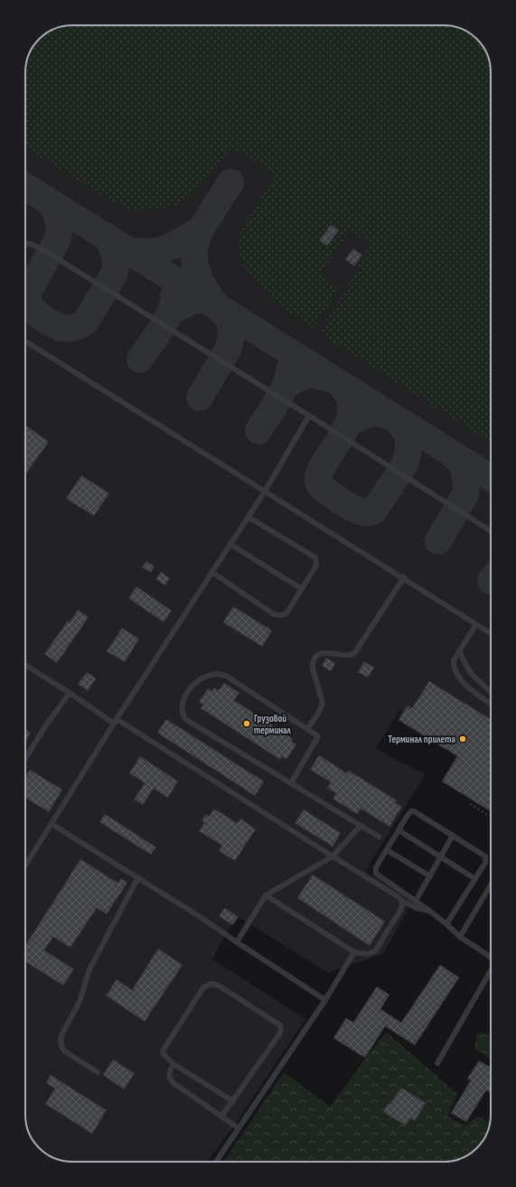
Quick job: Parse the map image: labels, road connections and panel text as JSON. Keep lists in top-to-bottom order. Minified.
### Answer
{"places":["Грузовой терминал","Терминал прилета"]}
